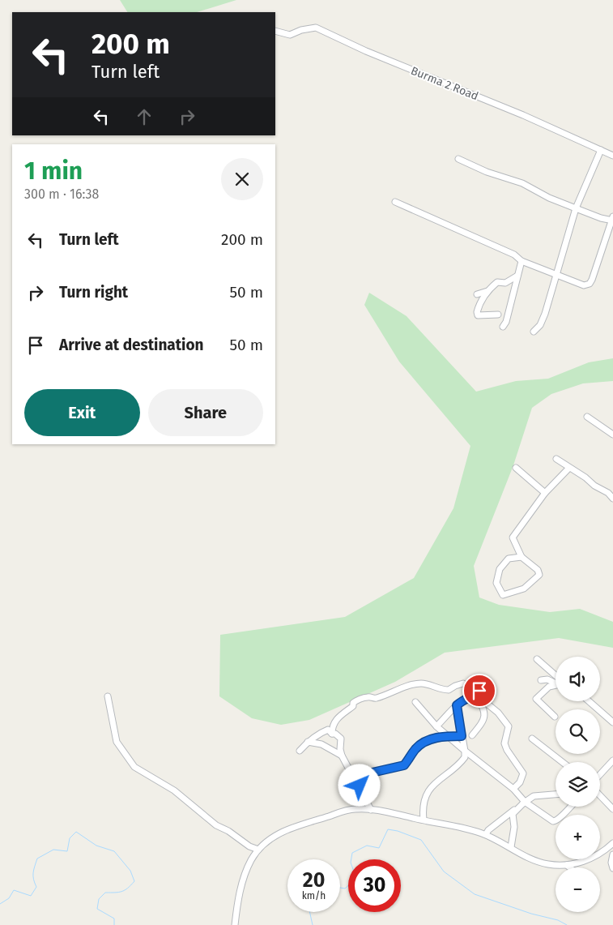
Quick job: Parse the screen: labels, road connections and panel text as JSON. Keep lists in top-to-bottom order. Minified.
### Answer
{"streets":{"street":["Burma 2 Road"]},"page":{"turn":["200 m","Turn left"],"heading":["1 min","300 m · 16:38"],"list":[{"name":"Turn left","value":"200 m"},{"name":"Turn right","value":"50 m"},{"name":"Arrive at destination","value":"50 m"}],"buttons":["Exit","Share"],"map_buttons":["+","−"],"speed":"20 km/h","limit":"30"}}
